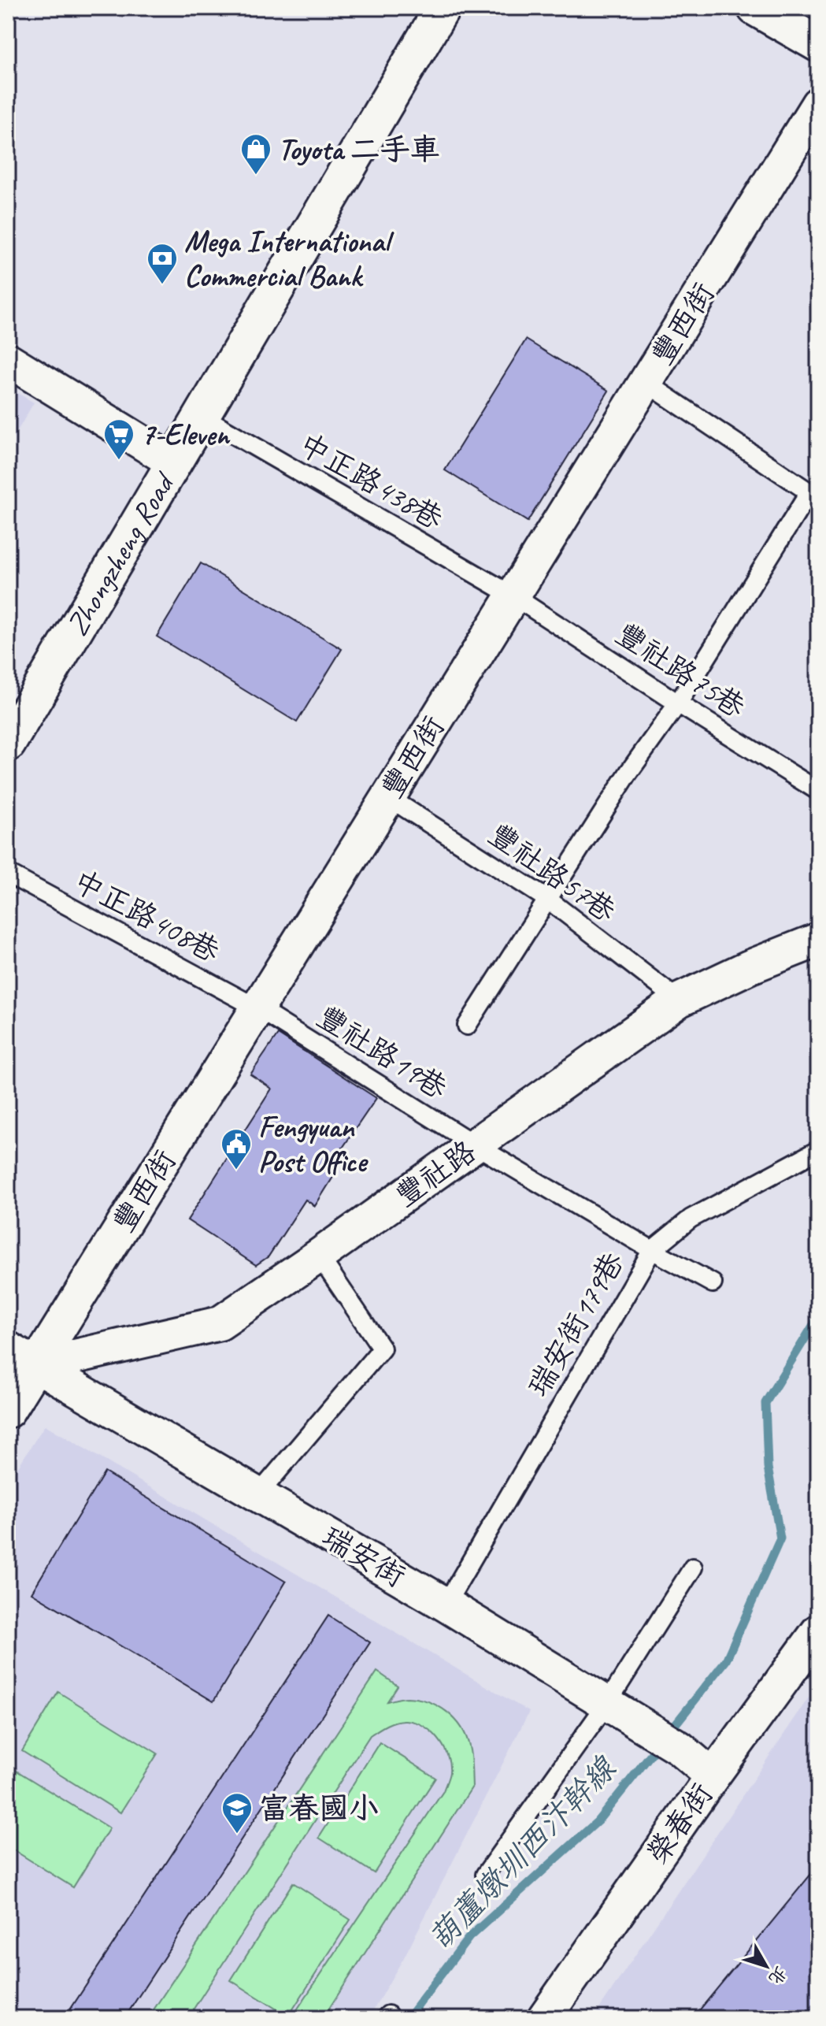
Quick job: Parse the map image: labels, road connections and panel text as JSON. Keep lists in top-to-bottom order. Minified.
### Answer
{"streets":{"street":["豐西街","Zhongzheng Road","豐社路","瑞安街","榮春街"],"lane":["中正路438巷","豐社路75巷","豐社路57巷","中正路408巷","豐社路19巷","瑞安街179巷"]},"crossings":[["豐西街","中正路438巷"],["豐西街","豐社路75巷"],["豐西街","豐社路57巷"],["豐西街","中正路408巷"],["豐西街","豐社路19巷"],["豐西街","豐社路"],["豐西街","瑞安街"],["中正路438巷","Zhongzheng Road"],["中正路438巷","豐社路75巷"],["豐社路57巷","豐社路"],["中正路408巷","豐社路19巷"],["豐社路19巷","豐社路"],["豐社路19巷","瑞安街179巷"],["豐社路","瑞安街179巷"],["豐社路","瑞安街"],["瑞安街179巷","瑞安街"],["瑞安街","榮春街"]],"water":["葫蘆燉圳西汴幹線"],"places":{"shop":["Toyota 二手車"],"bank":["Mega International Commercial Bank"],"supermarket":["7-Eleven"],"public building":["Fengyuan Post Office"],"school or university":["富春國小"]},"north":"bottom right"}
